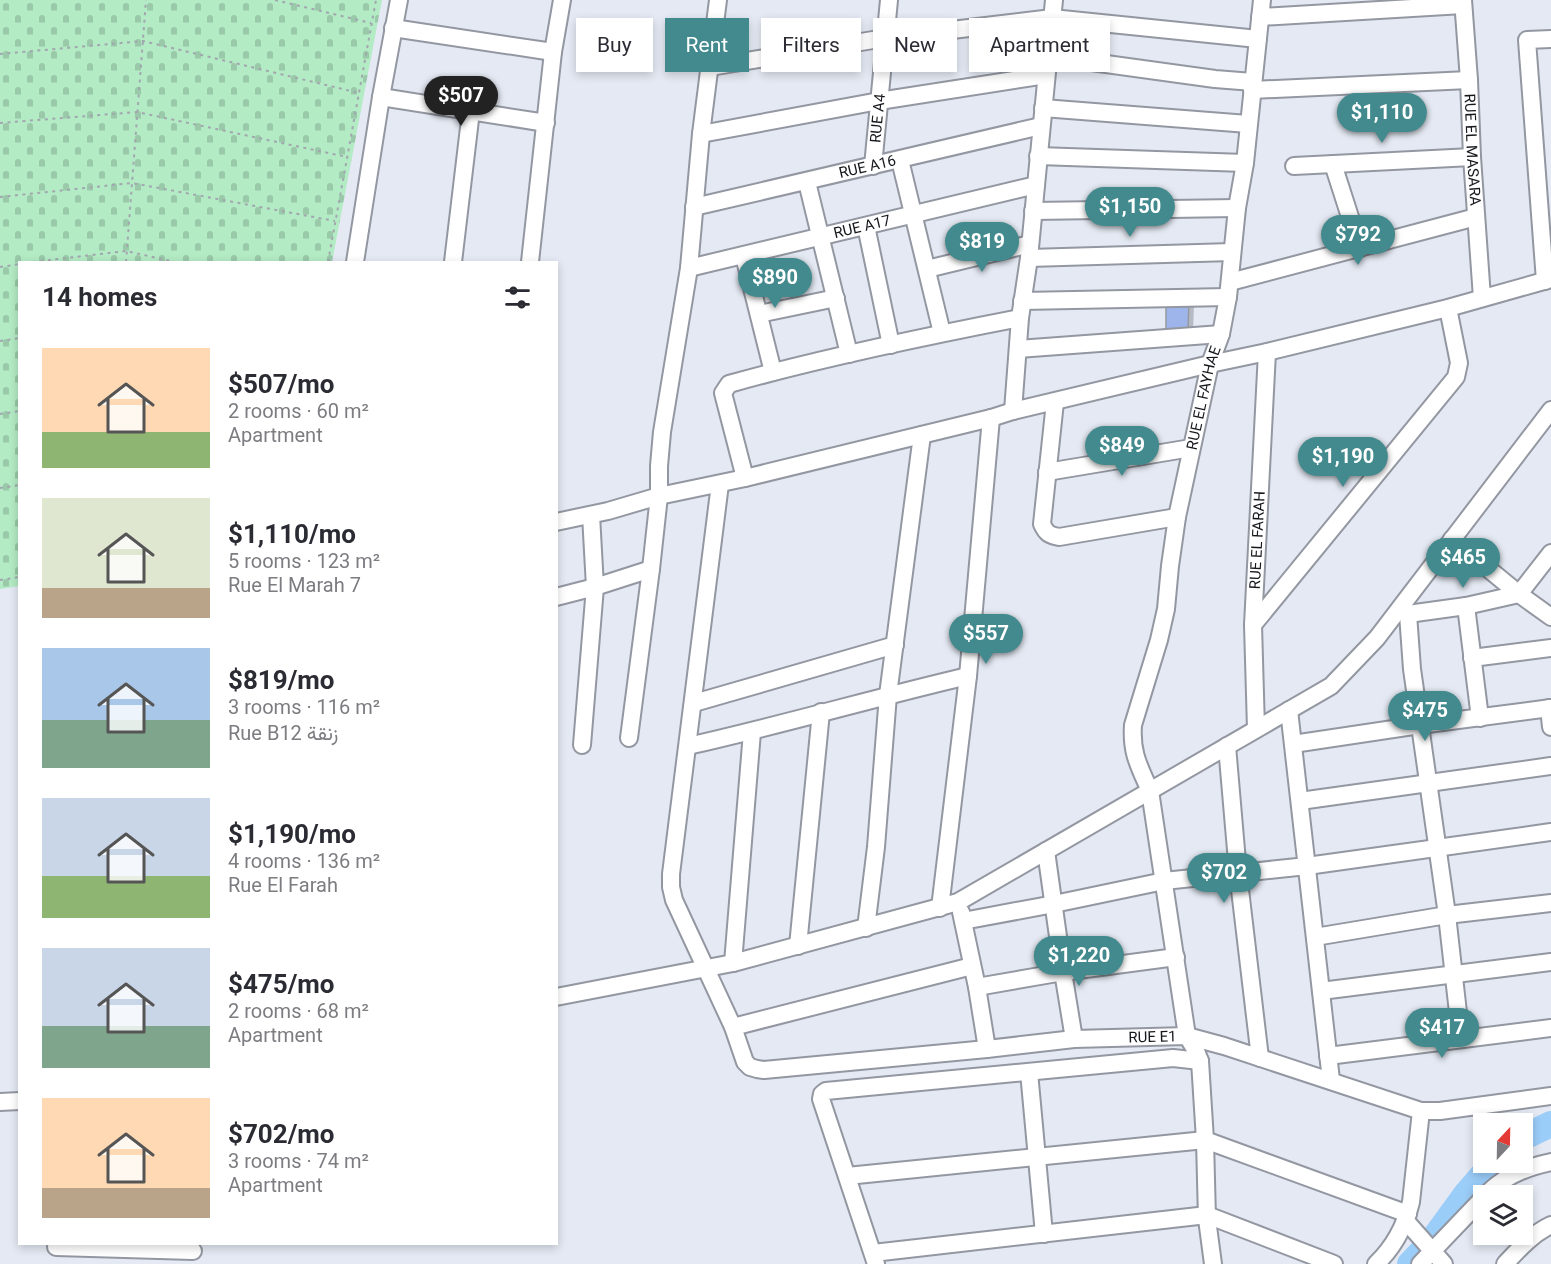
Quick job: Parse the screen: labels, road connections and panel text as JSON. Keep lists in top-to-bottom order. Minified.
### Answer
{"streets":{"street":["RUE A4","RUE EL MASARA","RUE A16","RUE A17","RUE EL FAYHAE","RUE EL FARAH","RUE E1"]},"crossings":[["RUE A4","RUE A16"],["RUE EL FAYHAE","RUE E1"]],"north":"top","page":{"chip":["Buy","Rent","Filters","New","Apartment"],"price":["$507","$1,110","$1,150","$792","$819","$890","$849","$1,190","$465","$557","$475","$702","$1,220","$417"],"heading":"14 homes","list":[{"name":"$507/mo","note":"2 rooms · 60 m² · Apartment"},{"name":"$1,110/mo","note":"5 rooms · 123 m² · Rue El Marah 7"},{"name":"$819/mo","note":"3 rooms · 116 m² · Rue B12 زنقة"},{"name":"$1,190/mo","note":"4 rooms · 136 m² · Rue El Farah"},{"name":"$475/mo","note":"2 rooms · 68 m² · Apartment"},{"name":"$702/mo","note":"3 rooms · 74 m² · Apartment"}]}}
